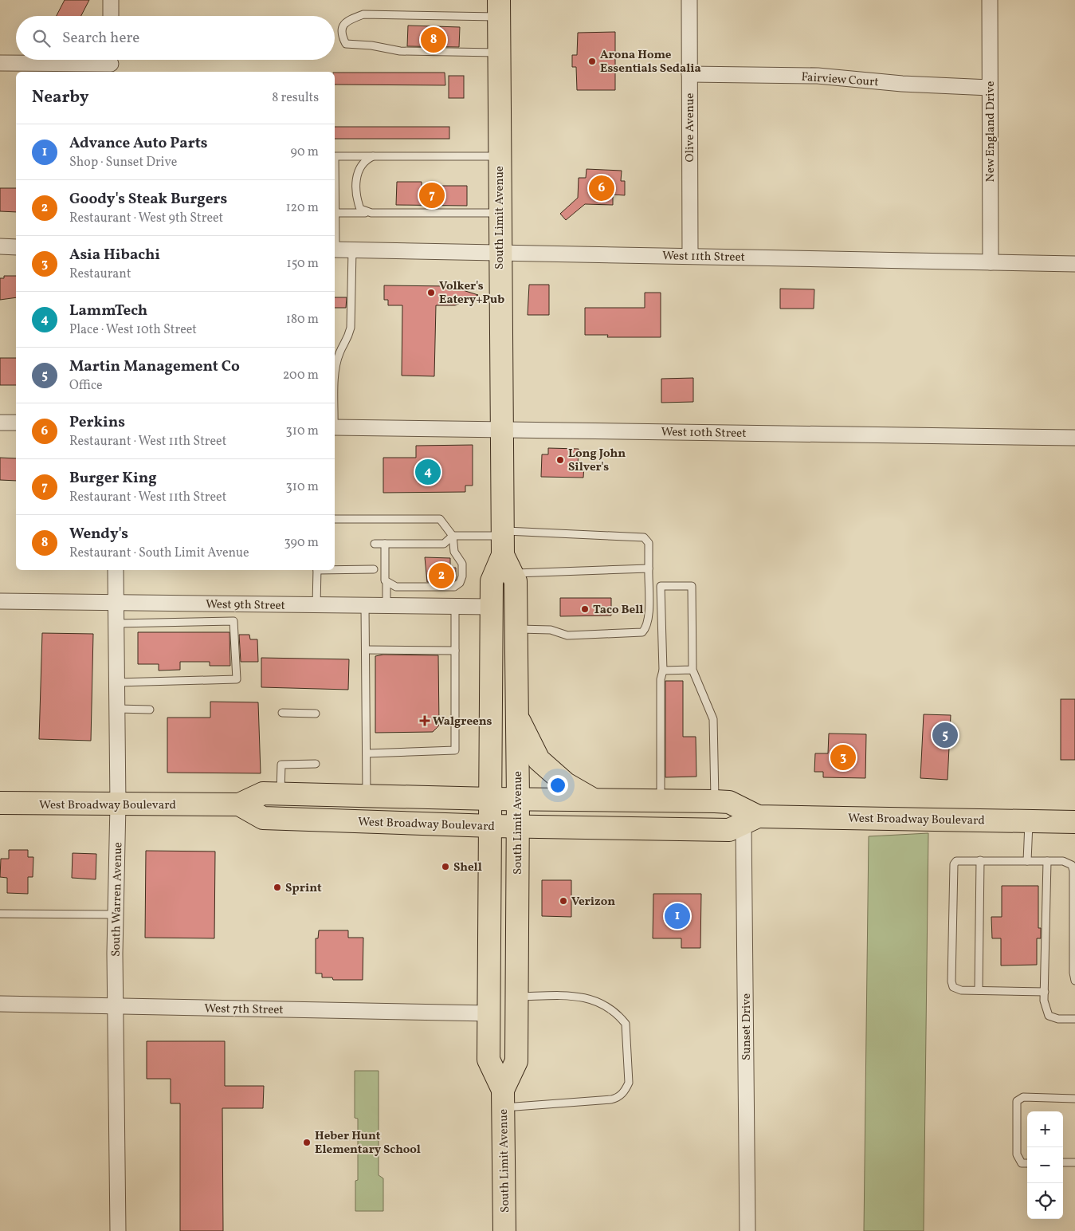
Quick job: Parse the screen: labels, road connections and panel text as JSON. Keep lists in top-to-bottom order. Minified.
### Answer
{"streets":{"highway":["South Limit Avenue","West Broadway Boulevard"],"street":["Fairview Court","Olive Avenue","New England Drive","West 11th Street","West 10th Street","West 9th Street","South Warren Avenue","West 7th Street","Sunset Drive"]},"crossings":[["Fairview Court","Olive Avenue"],["Fairview Court","New England Drive"],["Olive Avenue","West 11th Street"],["New England Drive","West 11th Street"],["South Limit Avenue","West 11th Street"],["South Limit Avenue","West 10th Street"],["South Limit Avenue","West 9th Street"],["South Limit Avenue","West Broadway Boulevard"],["South Limit Avenue","West 7th Street"],["West 9th Street","South Warren Avenue"],["West Broadway Boulevard","South Warren Avenue"],["West Broadway Boulevard","Sunset Drive"],["South Warren Avenue","West 7th Street"]],"places":{"other":["Arona Home Essentials Sedalia","Volker's Eatery+Pub","Long John Silver's","Taco Bell","Shell","Sprint","Verizon","Heber Hunt Elementary School"],"health":["Walgreens"]},"page":{"search":"Search here","pins":["8","6","7","4","2","5","3","1"],"heading":["Nearby","8 results"],"list":[{"mark":"1","name":"Advance Auto Parts","note":"Shop · Sunset Drive","value":"90 m"},{"mark":"2","name":"Goody's Steak Burgers","note":"Restaurant · West 9th Street","value":"120 m"},{"mark":"3","name":"Asia Hibachi","note":"Restaurant","value":"150 m"},{"mark":"4","name":"LammTech","note":"Place · West 10th Street","value":"180 m"},{"mark":"5","name":"Martin Management Co","note":"Office","value":"200 m"},{"mark":"6","name":"Perkins","note":"Restaurant · West 11th Street","value":"310 m"},{"mark":"7","name":"Burger King","note":"Restaurant · West 11th Street","value":"310 m"},{"mark":"8","name":"Wendy's","note":"Restaurant · South Limit Avenue","value":"390 m"}],"map_buttons":["+","−"]}}
